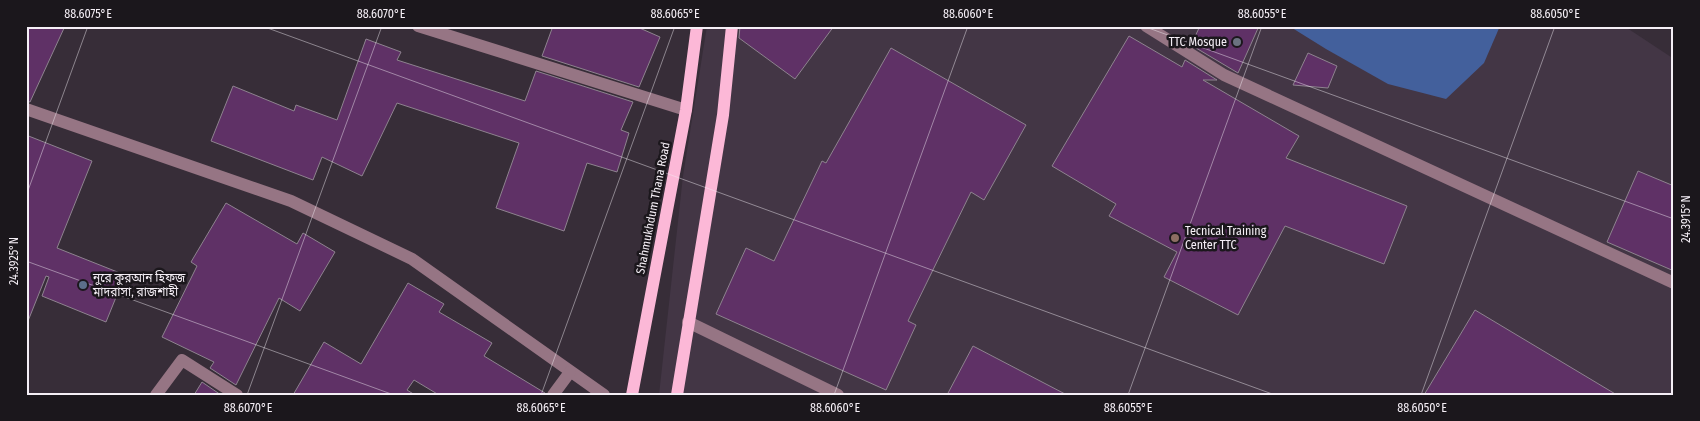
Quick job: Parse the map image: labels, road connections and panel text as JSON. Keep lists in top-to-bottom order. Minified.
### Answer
{"streets":{"main road":["Shahmukhdum Thana Road"]},"places":["TTC Mosque","Tecnical Training Center TTC","নুরে কুরআন হিফজ মাদরাসা, রাজশাহী"],"coordinates":["88.6075°E","88.6070°E","88.6065°E","88.6060°E","88.6055°E","88.6050°E","24.3915°N","24.3925°N"]}
